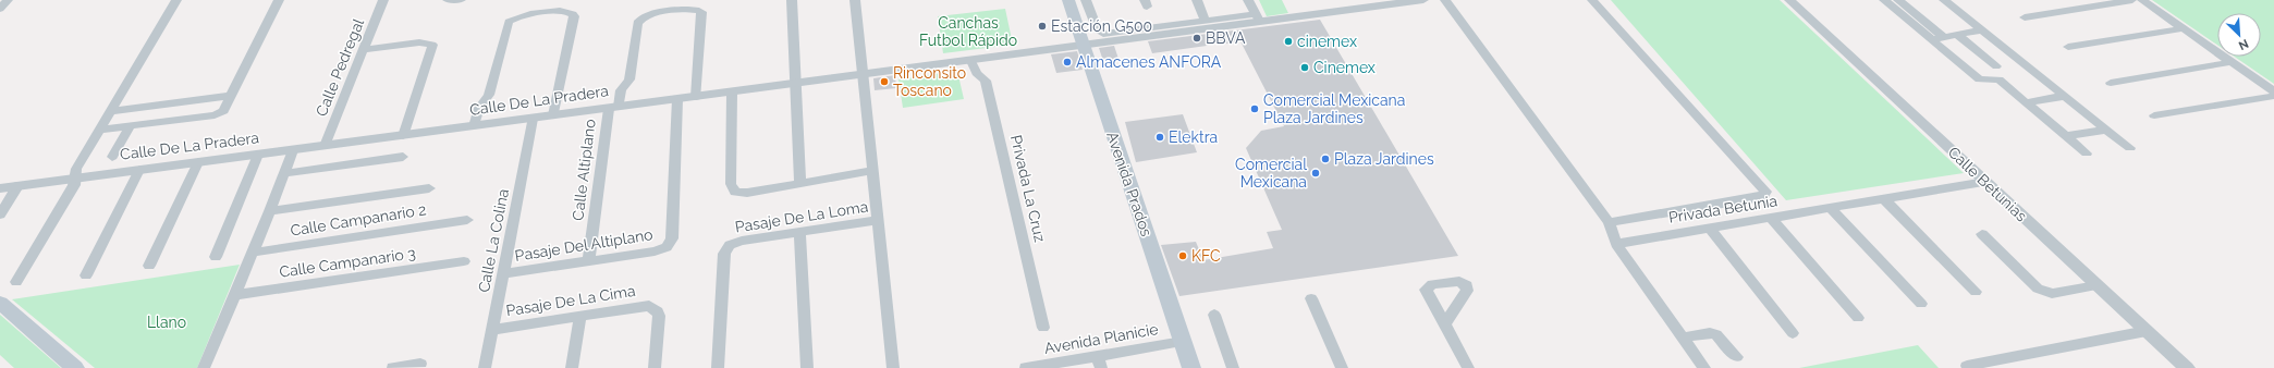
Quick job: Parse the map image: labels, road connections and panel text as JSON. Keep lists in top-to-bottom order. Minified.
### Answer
{"streets":{"main road":["Avenida Prados"],"street":["Calle Pedregal","Calle De La Pradera","Calle Altiplano","Calle Betunias","Privada La Cruz","Privada Betunia","Pasaje De La Loma","Calle Campanario 2","Calle La Colina","Pasaje Del Altiplano","Calle Campanario 3","Pasaje De La Cima","Avenida Planicie"]},"crossings":[["Calle Pedregal","Calle De La Pradera"],["Calle De La Pradera","Calle Altiplano"],["Calle De La Pradera","Avenida Prados"],["Calle De La Pradera","Privada La Cruz"],["Calle De La Pradera","Calle La Colina"],["Calle De La Pradera","Pasaje Del Altiplano"],["Calle Altiplano","Pasaje Del Altiplano"],["Avenida Prados","Avenida Planicie"],["Calle Betunias","Privada Betunia"],["Calle La Colina","Pasaje Del Altiplano"],["Calle La Colina","Pasaje De La Cima"]],"parks":["Canchas Futbol Rápido","Llano"],"places":["Estación G500","BBVA","cinemex","Almacenes ANFORA","Cinemex","Rinconsito Toscano","Comercial Mexicana Plaza Jardines","Elektra","Plaza Jardines","Comercial Mexicana","KFC"],"north":"bottom right"}
